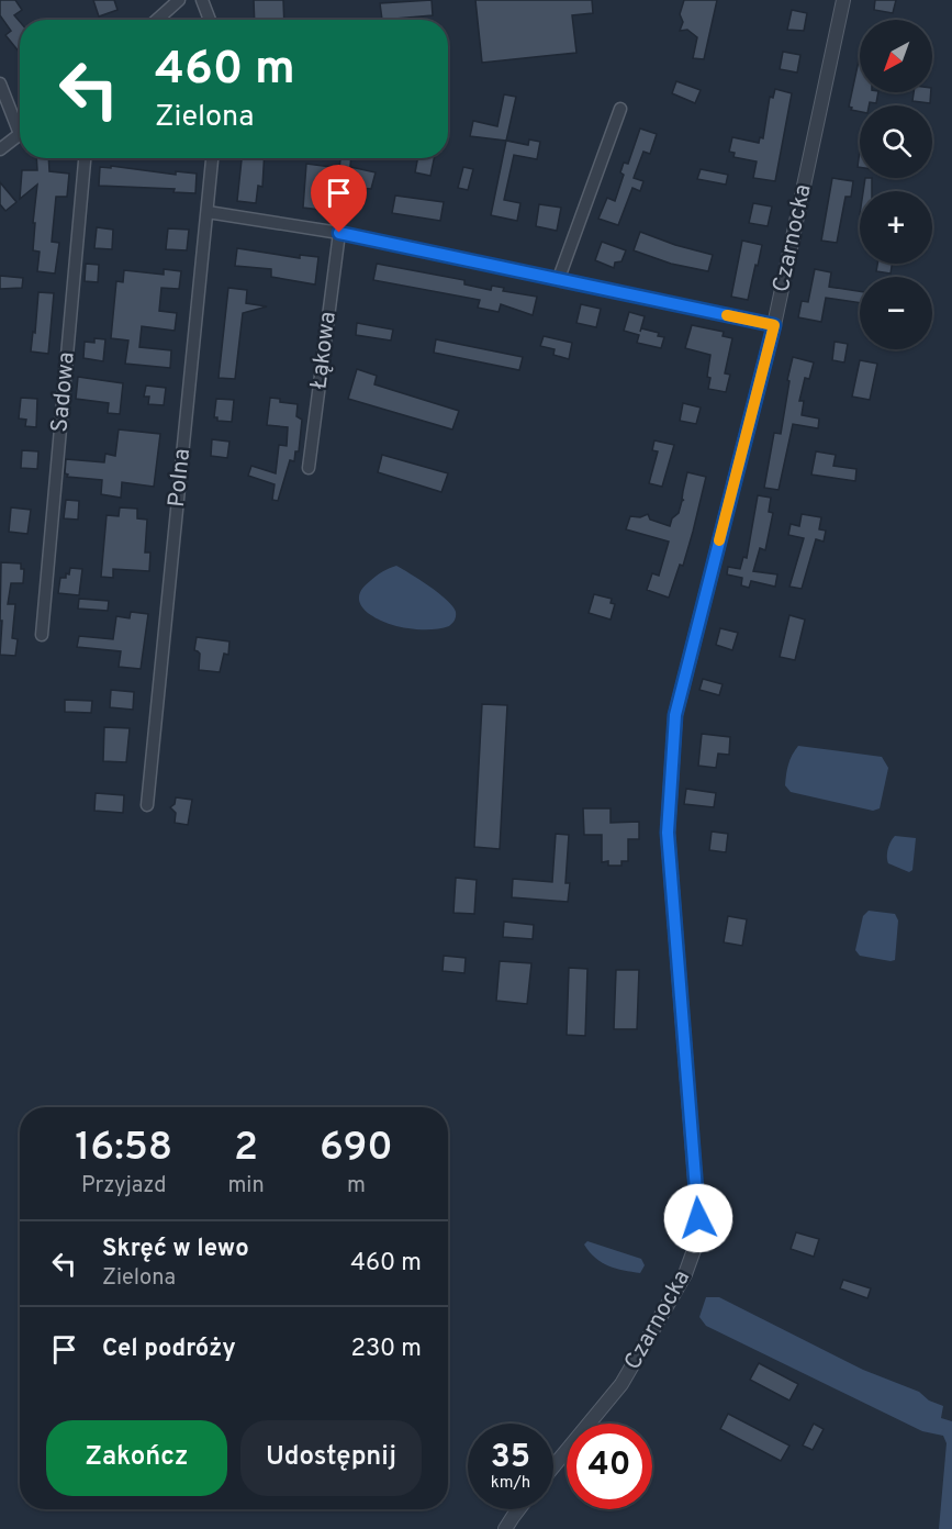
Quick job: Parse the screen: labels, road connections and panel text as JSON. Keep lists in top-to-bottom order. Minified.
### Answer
{"streets":{"street":["Czarnocka","Łąkowa","Sadowa","Polna"]},"north":"bottom left","page":{"map_buttons":["+","−"],"turn":["460 m","Zielona"],"eta":["16:58","Przyjazd","2","min","690","m"],"list":[{"name":"Skręć w lewo","note":"Zielona","value":"460 m"},{"name":"Cel podróży","value":"230 m"}],"buttons":["Zakończ","Udostępnij"],"speed":"35 km/h","limit":"40"}}
